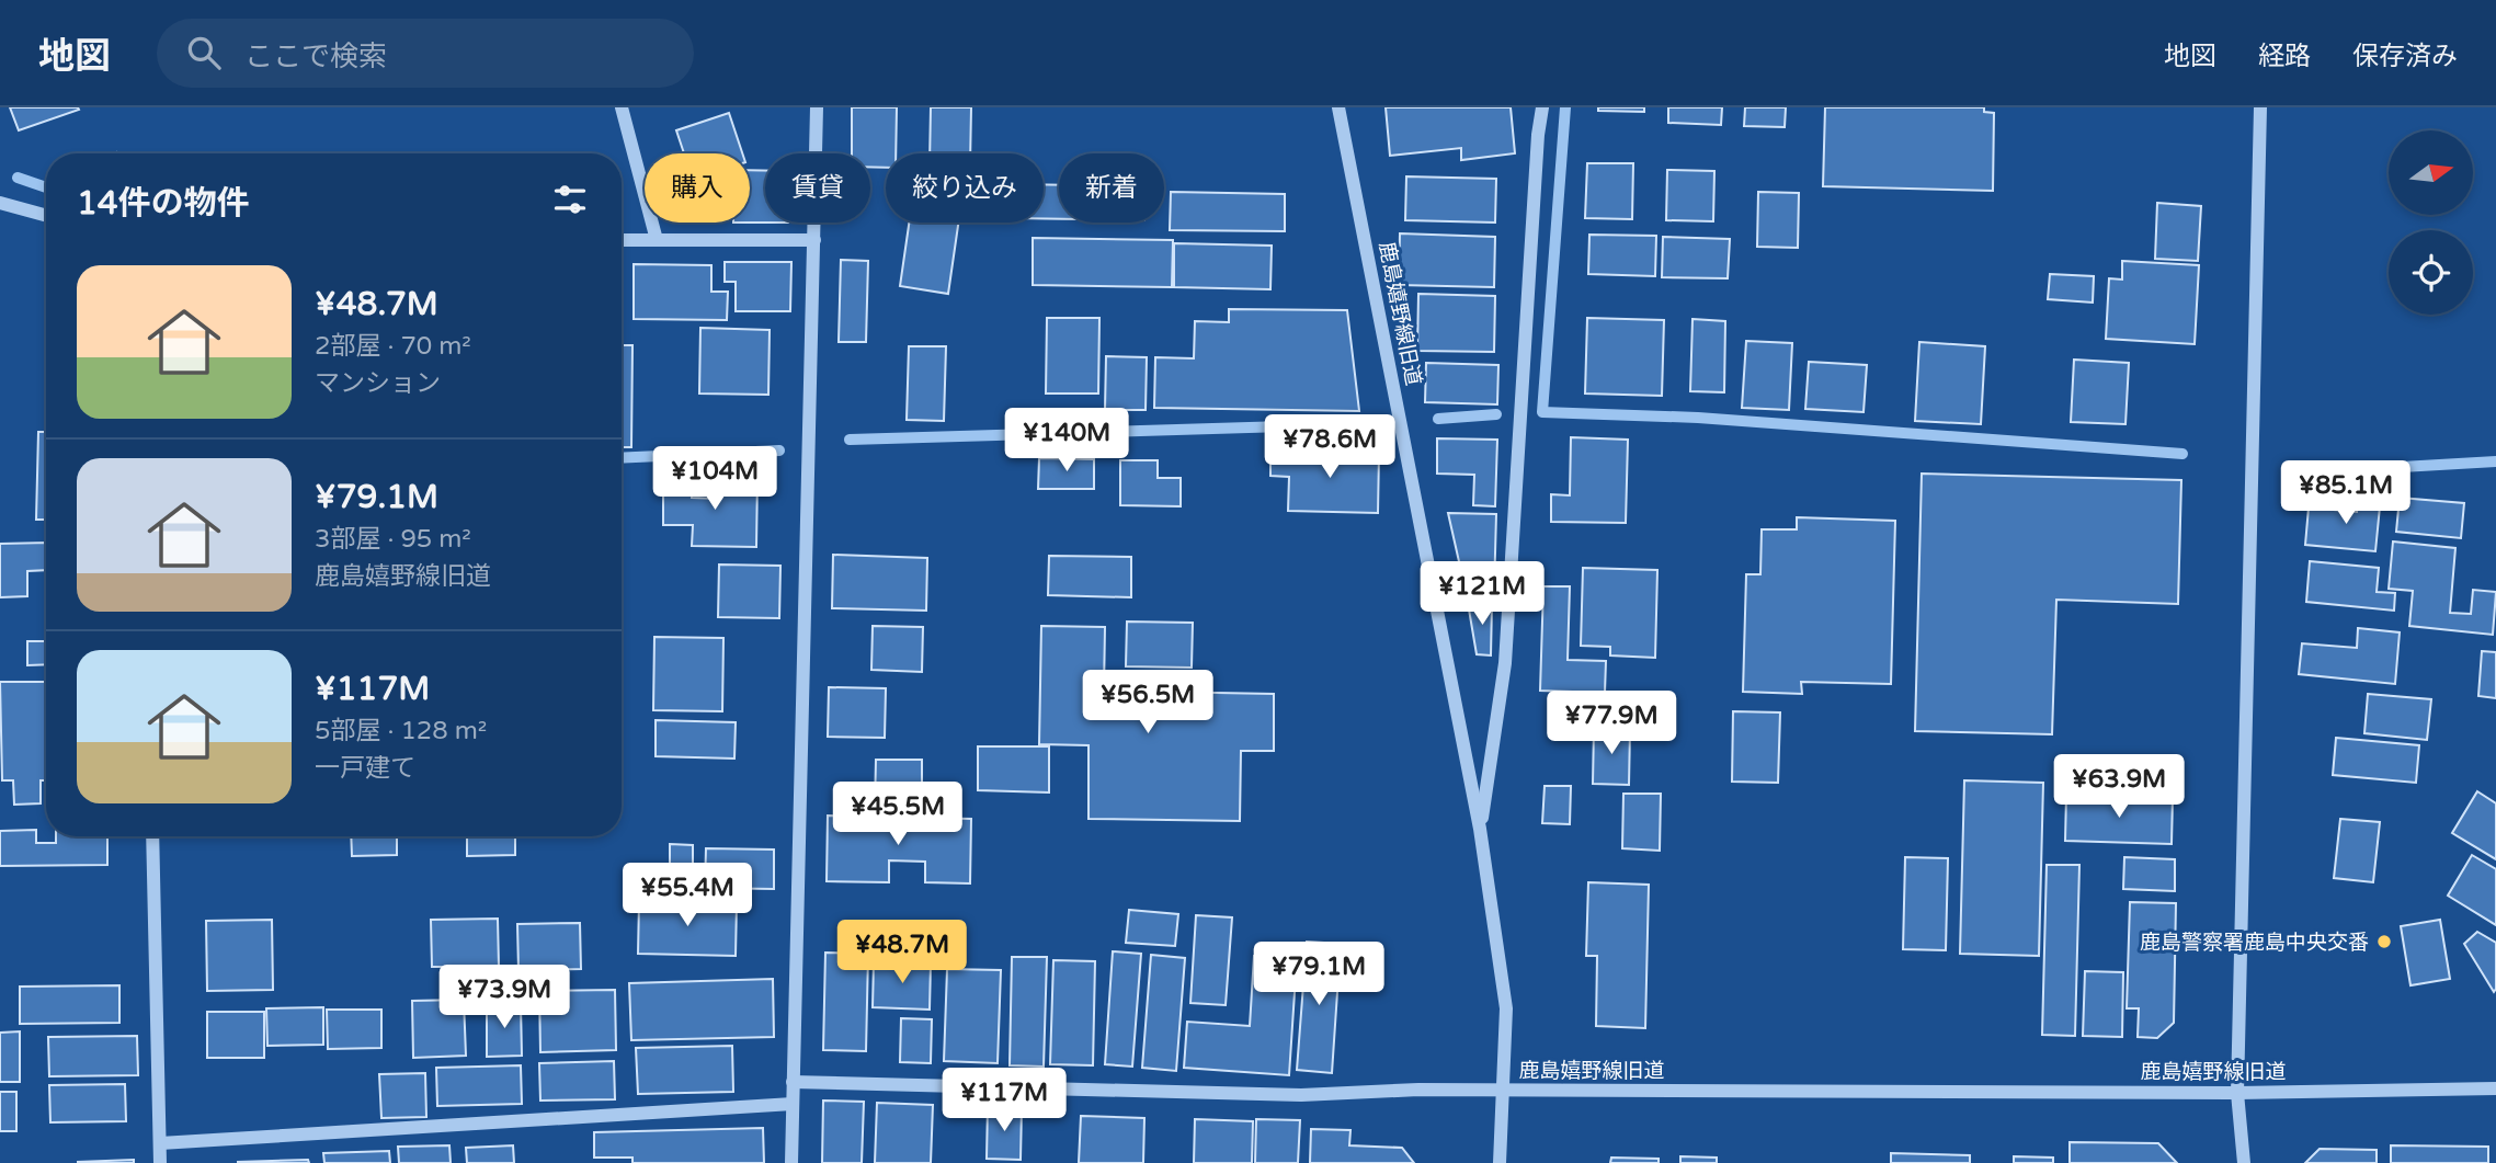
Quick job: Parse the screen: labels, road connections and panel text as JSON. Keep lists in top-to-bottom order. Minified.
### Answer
{"streets":{"street":["鹿島嬉野線旧道"]},"places":["鹿島警察署鹿島中央交番"],"north":"right","page":{"header":"地図","search":"ここで検索","nav":["地図","経路","保存済み"],"chip":["購入","賃貸","絞り込み","新着"],"heading":"14件の物件","list":[{"name":"¥48.7M","note":"2部屋 · 70 m² · マンション"},{"name":"¥79.1M","note":"3部屋 · 95 m² · 鹿島嬉野線旧道"},{"name":"¥117M","note":"5部屋 · 128 m² · 一戸建て"}],"price":["¥140M","¥78.6M","¥104M","¥85.1M","¥121M","¥56.5M","¥77.9M","¥63.9M","¥45.5M","¥55.4M","¥48.7M","¥79.1M","¥73.9M","¥117M"]}}
